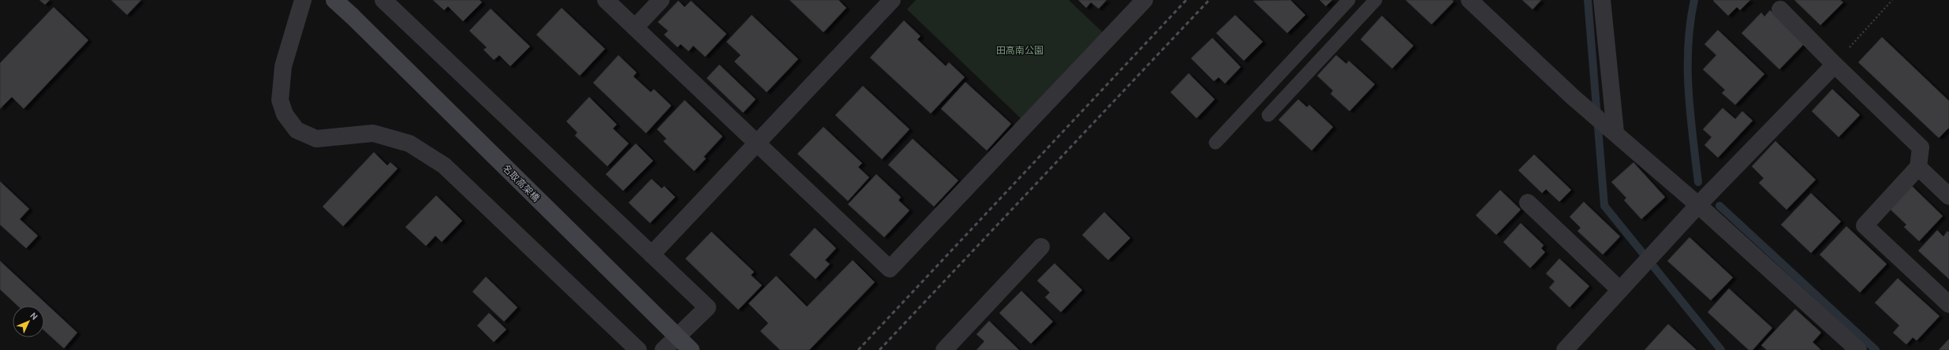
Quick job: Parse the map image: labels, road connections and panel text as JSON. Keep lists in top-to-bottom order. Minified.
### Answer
{"streets":{"main road":["名取高架橋"]},"parks":["田高南公園"],"north":"top right"}
